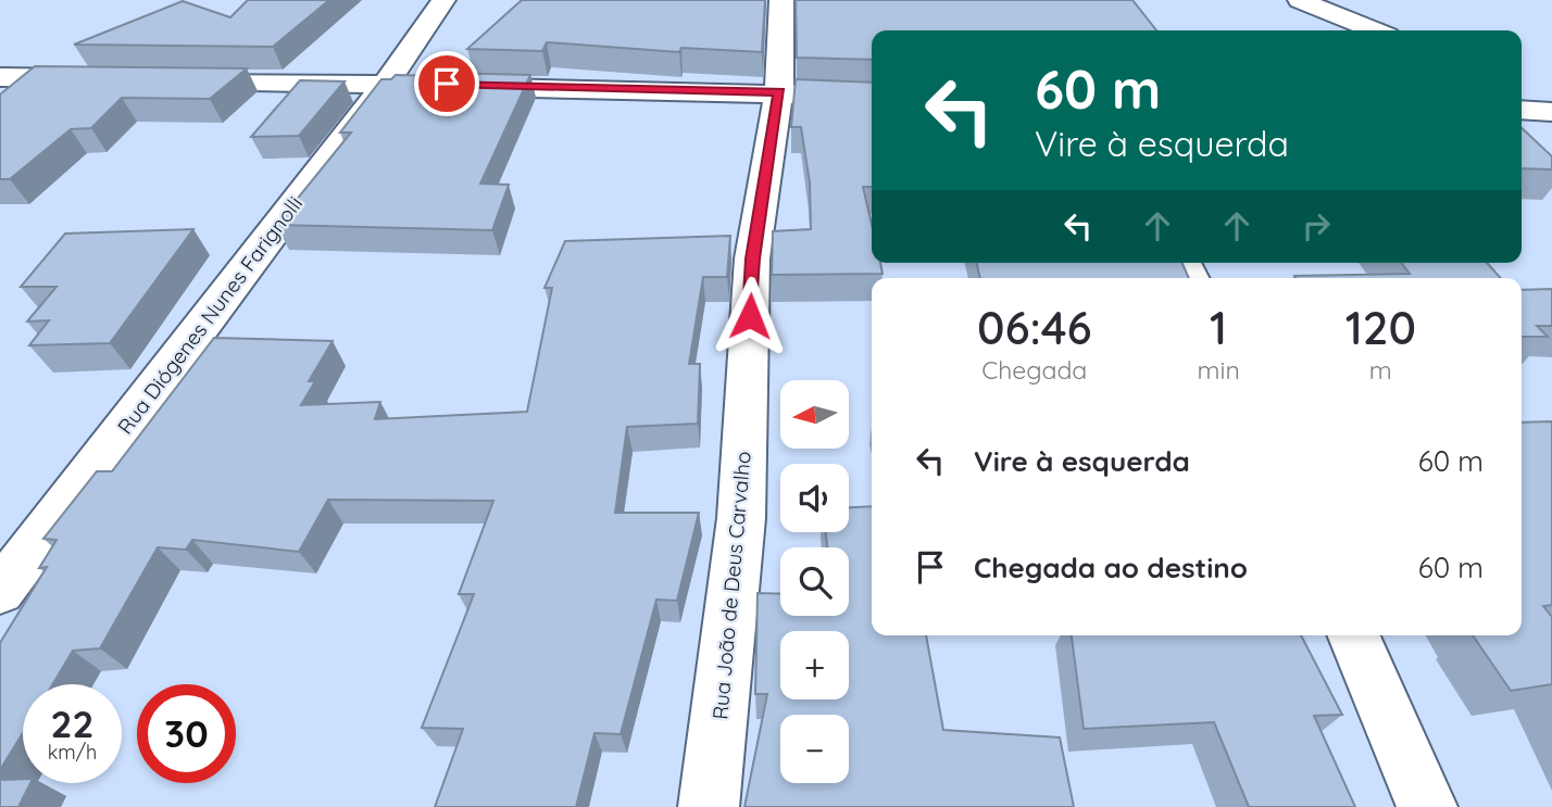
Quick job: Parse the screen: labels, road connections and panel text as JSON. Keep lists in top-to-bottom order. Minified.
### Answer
{"streets":{"street":["Rua Diógenes Nunes Farignolli","Rua João de Deus Carvalho"]},"north":"left","page":{"turn":["60 m","Vire à esquerda"],"eta":["06:46","Chegada","1","min","120","m"],"map_buttons":["+","−"],"list":[{"name":"Vire à esquerda","value":"60 m"},{"name":"Chegada ao destino","value":"60 m"}],"speed":"22 km/h","limit":"30"}}
